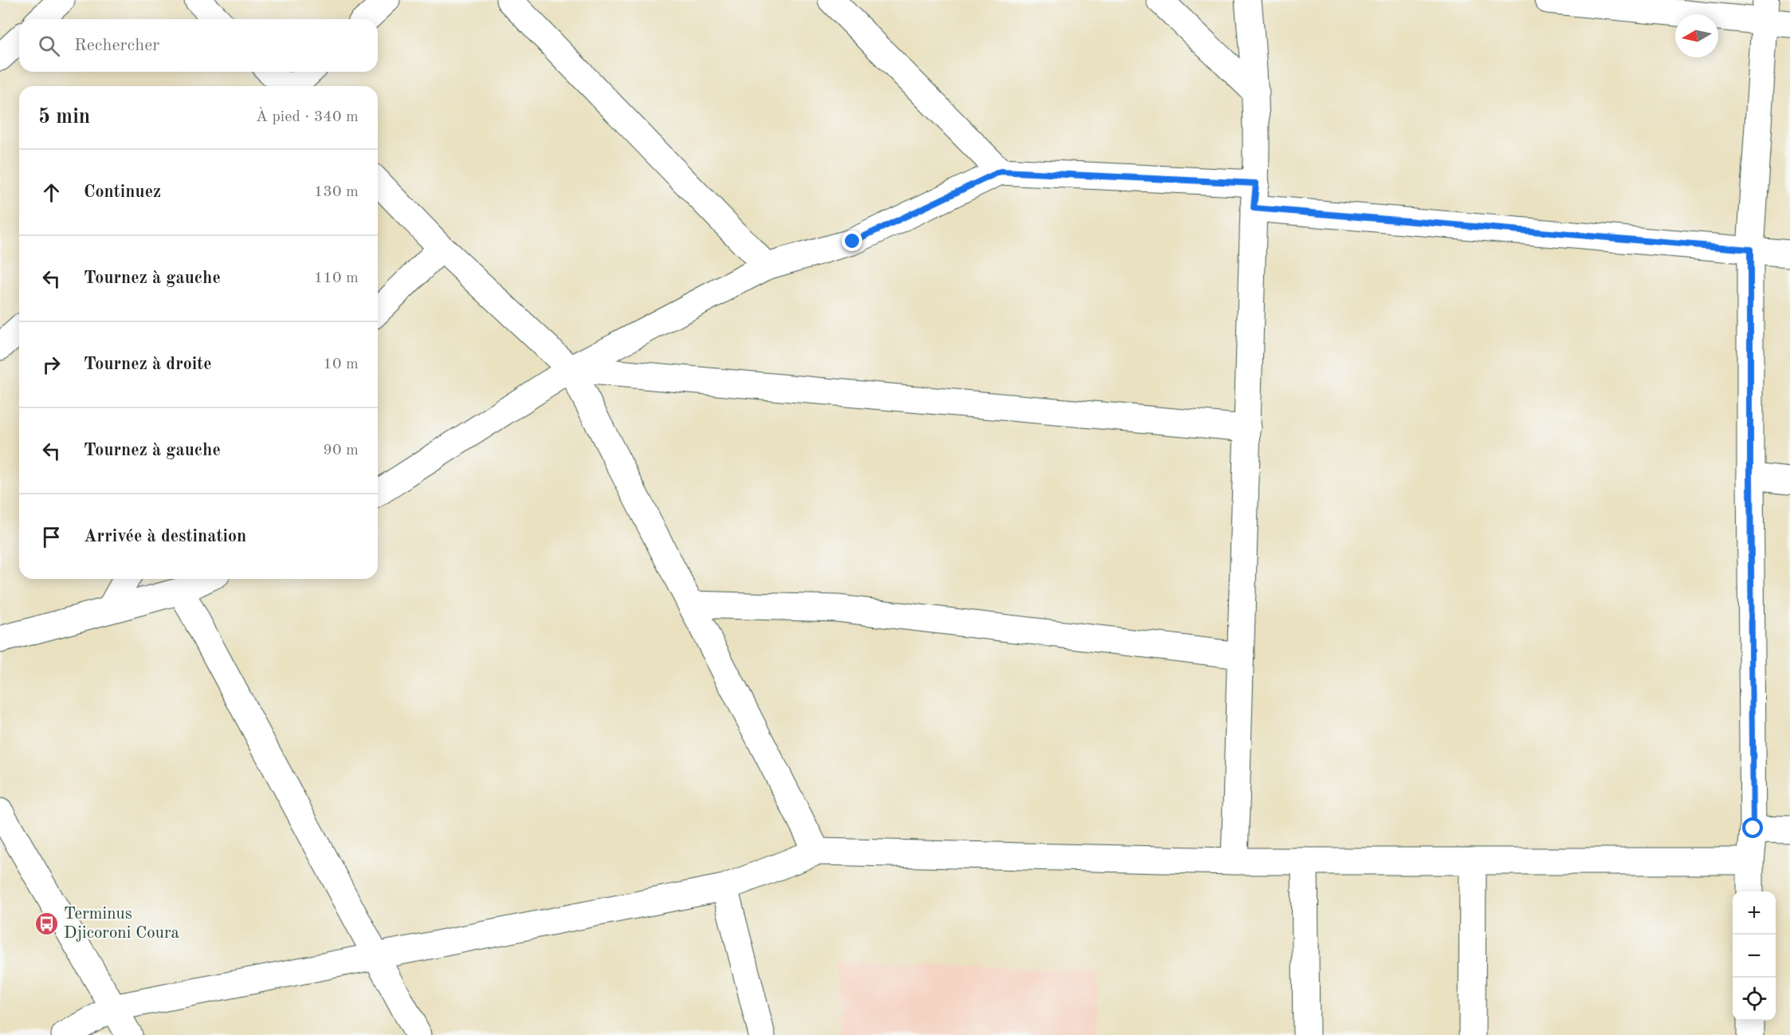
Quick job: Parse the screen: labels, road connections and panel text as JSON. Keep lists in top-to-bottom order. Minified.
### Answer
{"places":{"bus stop":["Terminus Djicoroni Coura"]},"north":"left","page":{"search":"Rechercher","heading":["5 min","À pied · 340 m"],"list":[["Continuez","130 m"],["Tournez à gauche","110 m"],["Tournez à droite","10 m"],["Tournez à gauche","90 m"],"Arrivée à destination"],"map_buttons":["+","−"]}}
